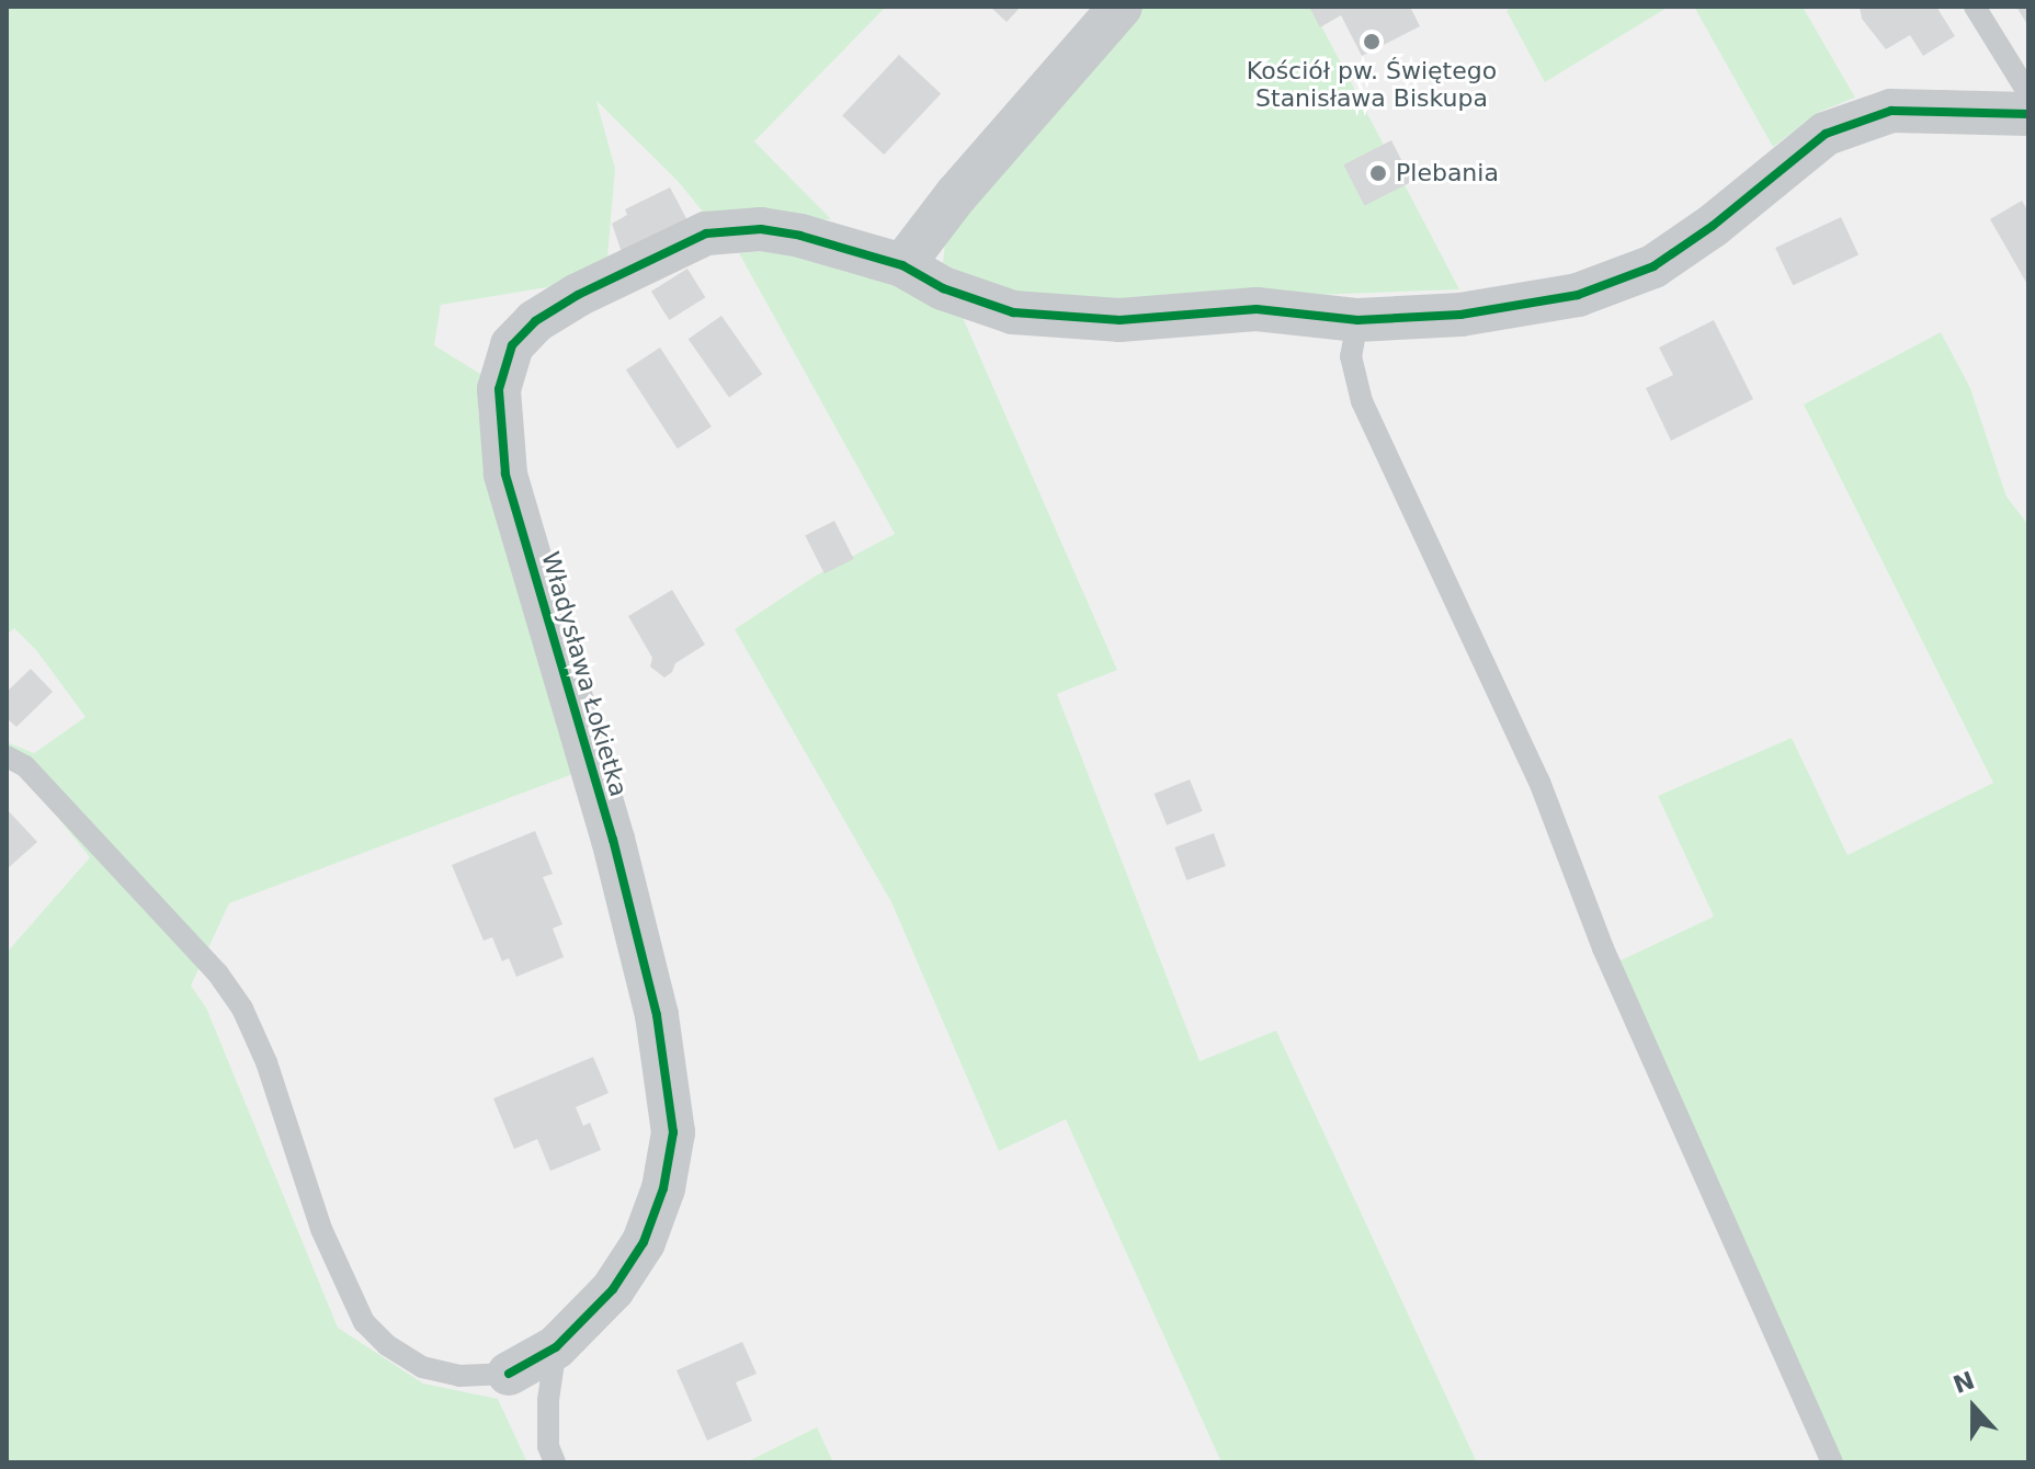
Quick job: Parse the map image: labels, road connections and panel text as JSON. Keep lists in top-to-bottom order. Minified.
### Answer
{"streets":{"street":["Władysława Łokietka"]},"places":["Kościół pw. Świętego Stanisława Biskupa","Plebania"],"north":"top"}
